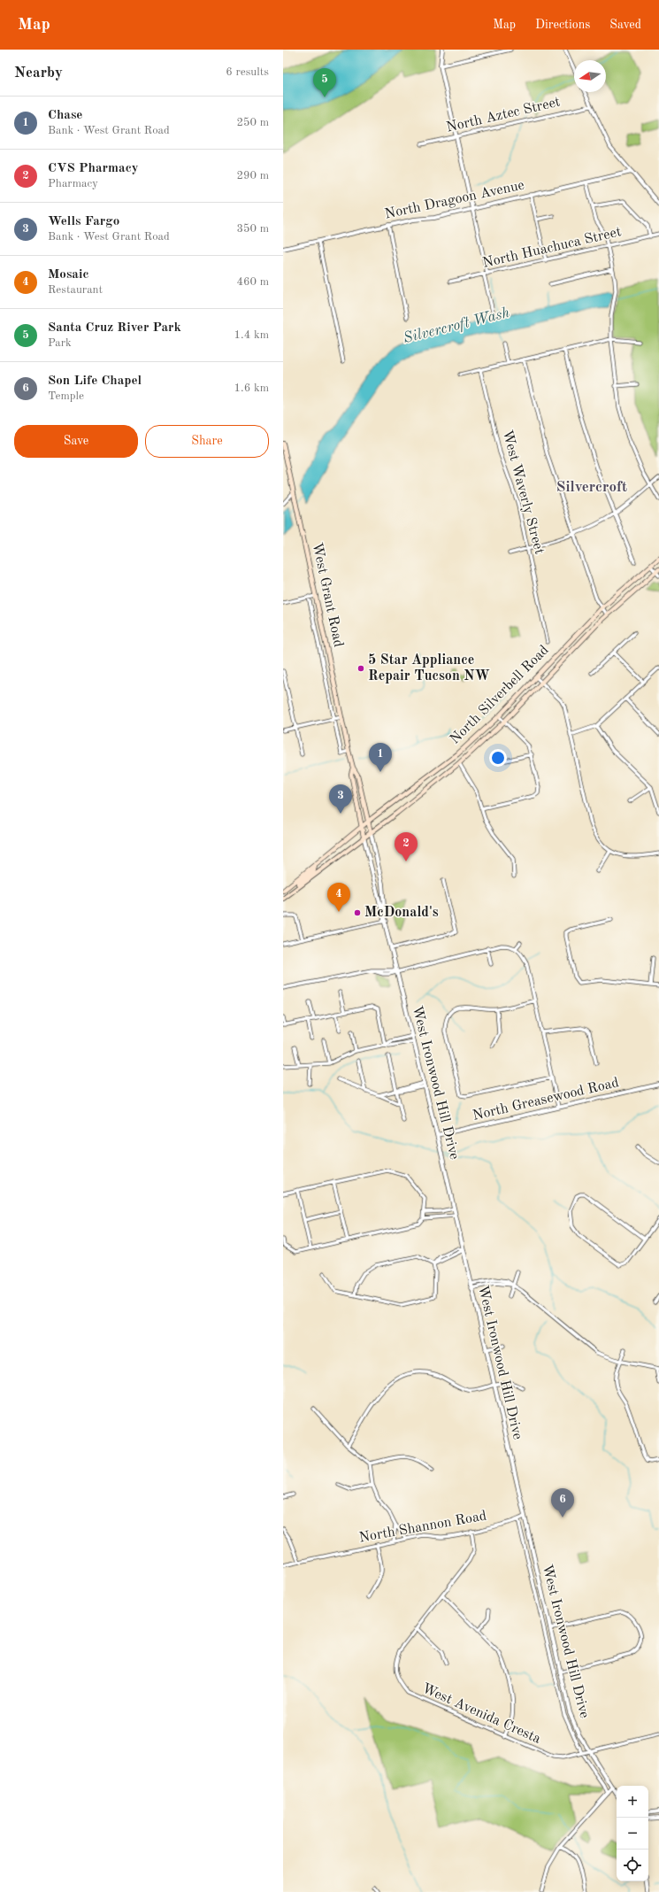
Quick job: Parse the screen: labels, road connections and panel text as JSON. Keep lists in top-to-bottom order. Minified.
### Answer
{"streets":{"main road":["West Grant Road","North Silverbell Road"],"street":["North Aztec Street","North Dragoon Avenue","North Huachuca Street","West Waverly Street","West Ironwood Hill Drive","North Greasewood Road","North Shannon Road","West Avenida Cresta"]},"crossings":[["West Grant Road","North Silverbell Road"],["West Grant Road","West Ironwood Hill Drive"],["North Silverbell Road","West Ironwood Hill Drive"],["West Ironwood Hill Drive","North Greasewood Road"],["West Ironwood Hill Drive","North Shannon Road"],["West Ironwood Hill Drive","West Avenida Cresta"],["North Shannon Road","West Avenida Cresta"]],"districts":["Silvercroft"],"water":["Silvercroft Wash"],"places":["5 Star Appliance Repair Tucson NW","McDonald's"],"north":"left","page":{"header":"Map","nav":["Map","Directions","Saved"],"heading":["Nearby","6 results"],"pins":["5","1","3","2","4","6"],"list":[{"mark":"1","name":"Chase","note":"Bank · West Grant Road","value":"250 m"},{"mark":"2","name":"CVS Pharmacy","note":"Pharmacy","value":"290 m"},{"mark":"3","name":"Wells Fargo","note":"Bank · West Grant Road","value":"350 m"},{"mark":"4","name":"Mosaic","note":"Restaurant","value":"460 m"},{"mark":"5","name":"Santa Cruz River Park","note":"Park","value":"1.4 km"},{"mark":"6","name":"Son Life Chapel","note":"Temple","value":"1.6 km"}],"buttons":["Save","Share"],"map_buttons":["+","−"]}}
